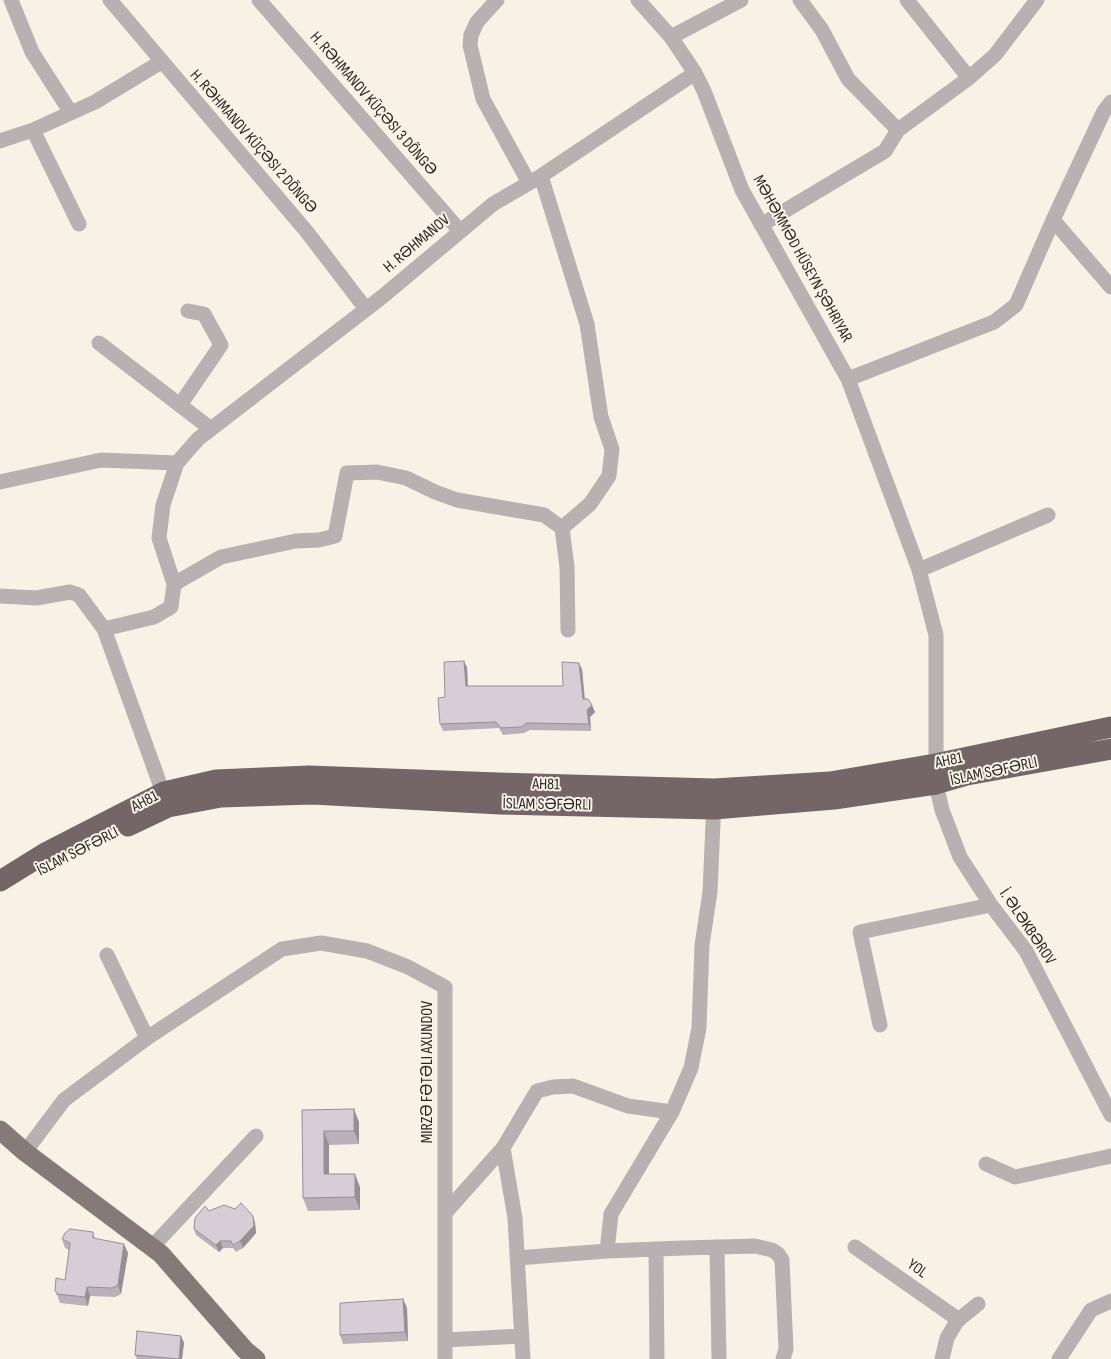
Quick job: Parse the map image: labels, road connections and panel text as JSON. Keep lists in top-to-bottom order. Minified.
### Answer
{"streets":{"highway":["AH81","İSLAM SƏFƏRLI"],"street":["H. RƏHMANOV KÜÇƏSI 3 DÖNGƏ","H. RƏHMANOV KÜÇƏSI 2 DÖNGƏ","H. RƏHMANOV","MƏHƏMMƏD HÜSEYN ŞƏHRIYAR","İ. ƏLƏKBƏROV","MIRZƏ FƏTƏLI AXUNDOV","YOL"]},"crossings":[["H. RƏHMANOV KÜÇƏSI 3 DÖNGƏ","H. RƏHMANOV"],["H. RƏHMANOV KÜÇƏSI 2 DÖNGƏ","H. RƏHMANOV"],["H. RƏHMANOV","MƏHƏMMƏD HÜSEYN ŞƏHRIYAR"],["MƏHƏMMƏD HÜSEYN ŞƏHRIYAR","AH81"],["MƏHƏMMƏD HÜSEYN ŞƏHRIYAR","İSLAM SƏFƏRLI"],["MƏHƏMMƏD HÜSEYN ŞƏHRIYAR","İ. ƏLƏKBƏROV"],["AH81","İSLAM SƏFƏRLI"],["AH81","İ. ƏLƏKBƏROV"],["İSLAM SƏFƏRLI","İ. ƏLƏKBƏROV"]]}
